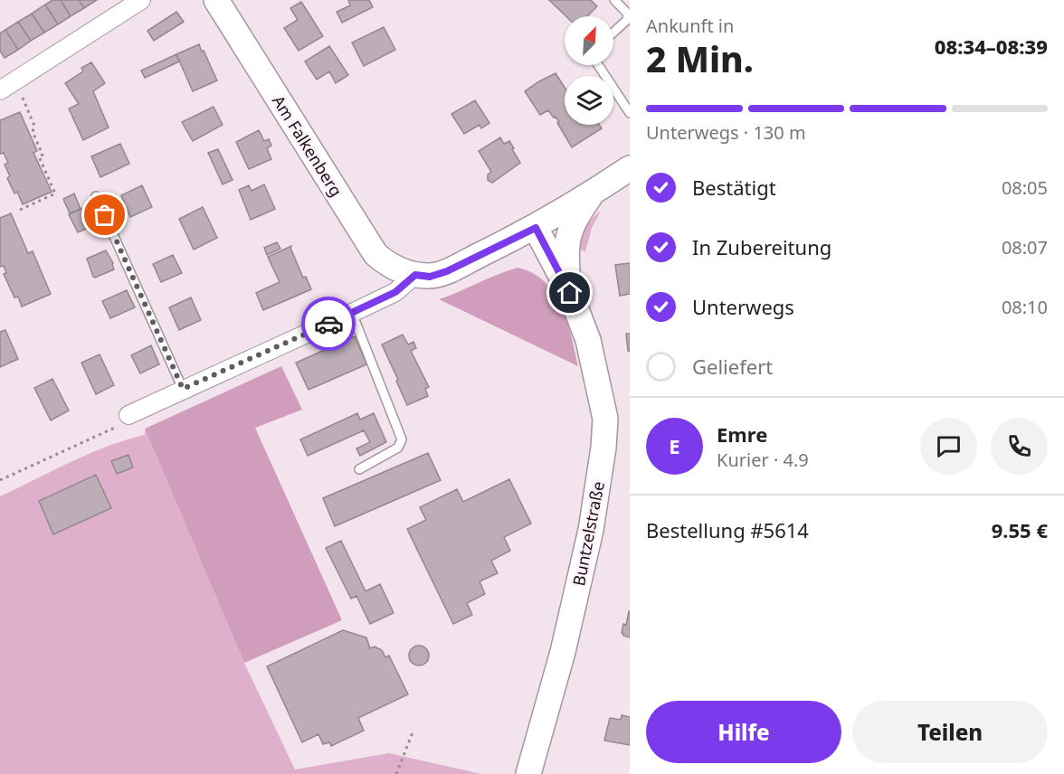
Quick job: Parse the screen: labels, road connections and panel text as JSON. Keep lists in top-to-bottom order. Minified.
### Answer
{"streets":{"street":["Am Falkenberg","Buntzelstraße"]},"north":"top right","page":{"heading":["2 Min.","Ankunft in","08:34–08:39"],"panel":["Emre","Kurier · 4.9","Bestellung #5614","9.55 €"],"bar":"Unterwegs · 130 m","list":[["Bestätigt","08:05"],["In Zubereitung","08:07"],["Unterwegs","08:10"],"Geliefert"],"round":"E","buttons":["Hilfe","Teilen"]}}
